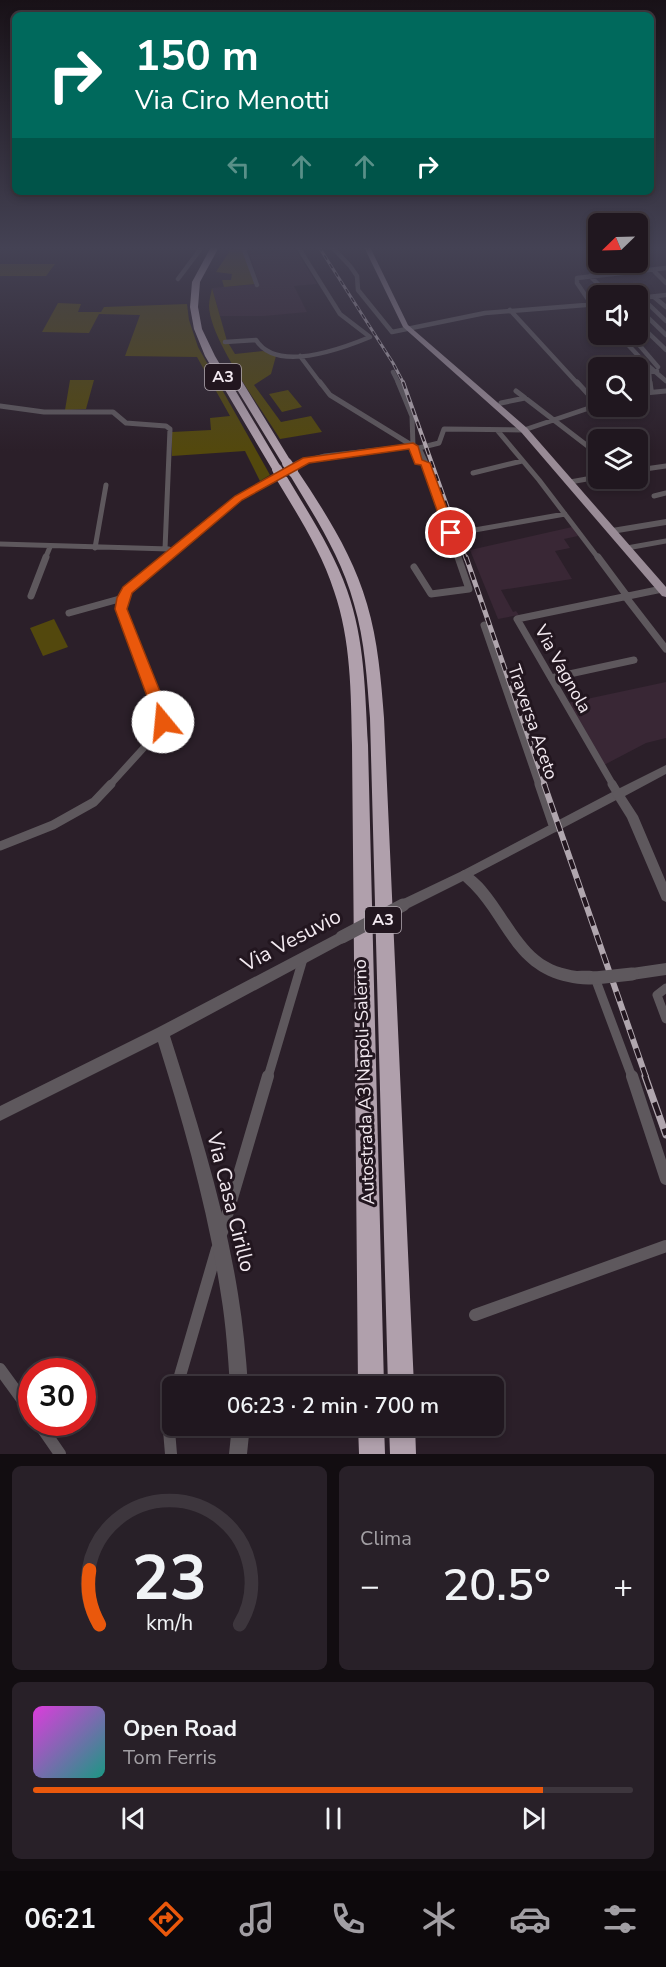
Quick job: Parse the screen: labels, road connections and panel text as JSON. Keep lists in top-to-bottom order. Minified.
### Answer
{"streets":{"highway":["A3","Autostrada A3 Napoli-Salerno"],"street":["Via Vagnola","Traversa Aceto","Via Vesuvio","Via Casa Cirillo"]},"crossings":[["Via Vagnola","Via Vesuvio"],["Traversa Aceto","Via Vesuvio"],["Via Vesuvio","Via Casa Cirillo"]],"north":"bottom left","page":{"turn":["150 m","Via Ciro Menotti"],"limit":"30","trip":"06:23 · 2 min · 700 m","tile":"Clima","heat":["−","20.5°","+"],"song":["Open Road","Tom Ferris"],"tabs":"06:21","gauge":["23","km/h"]}}
